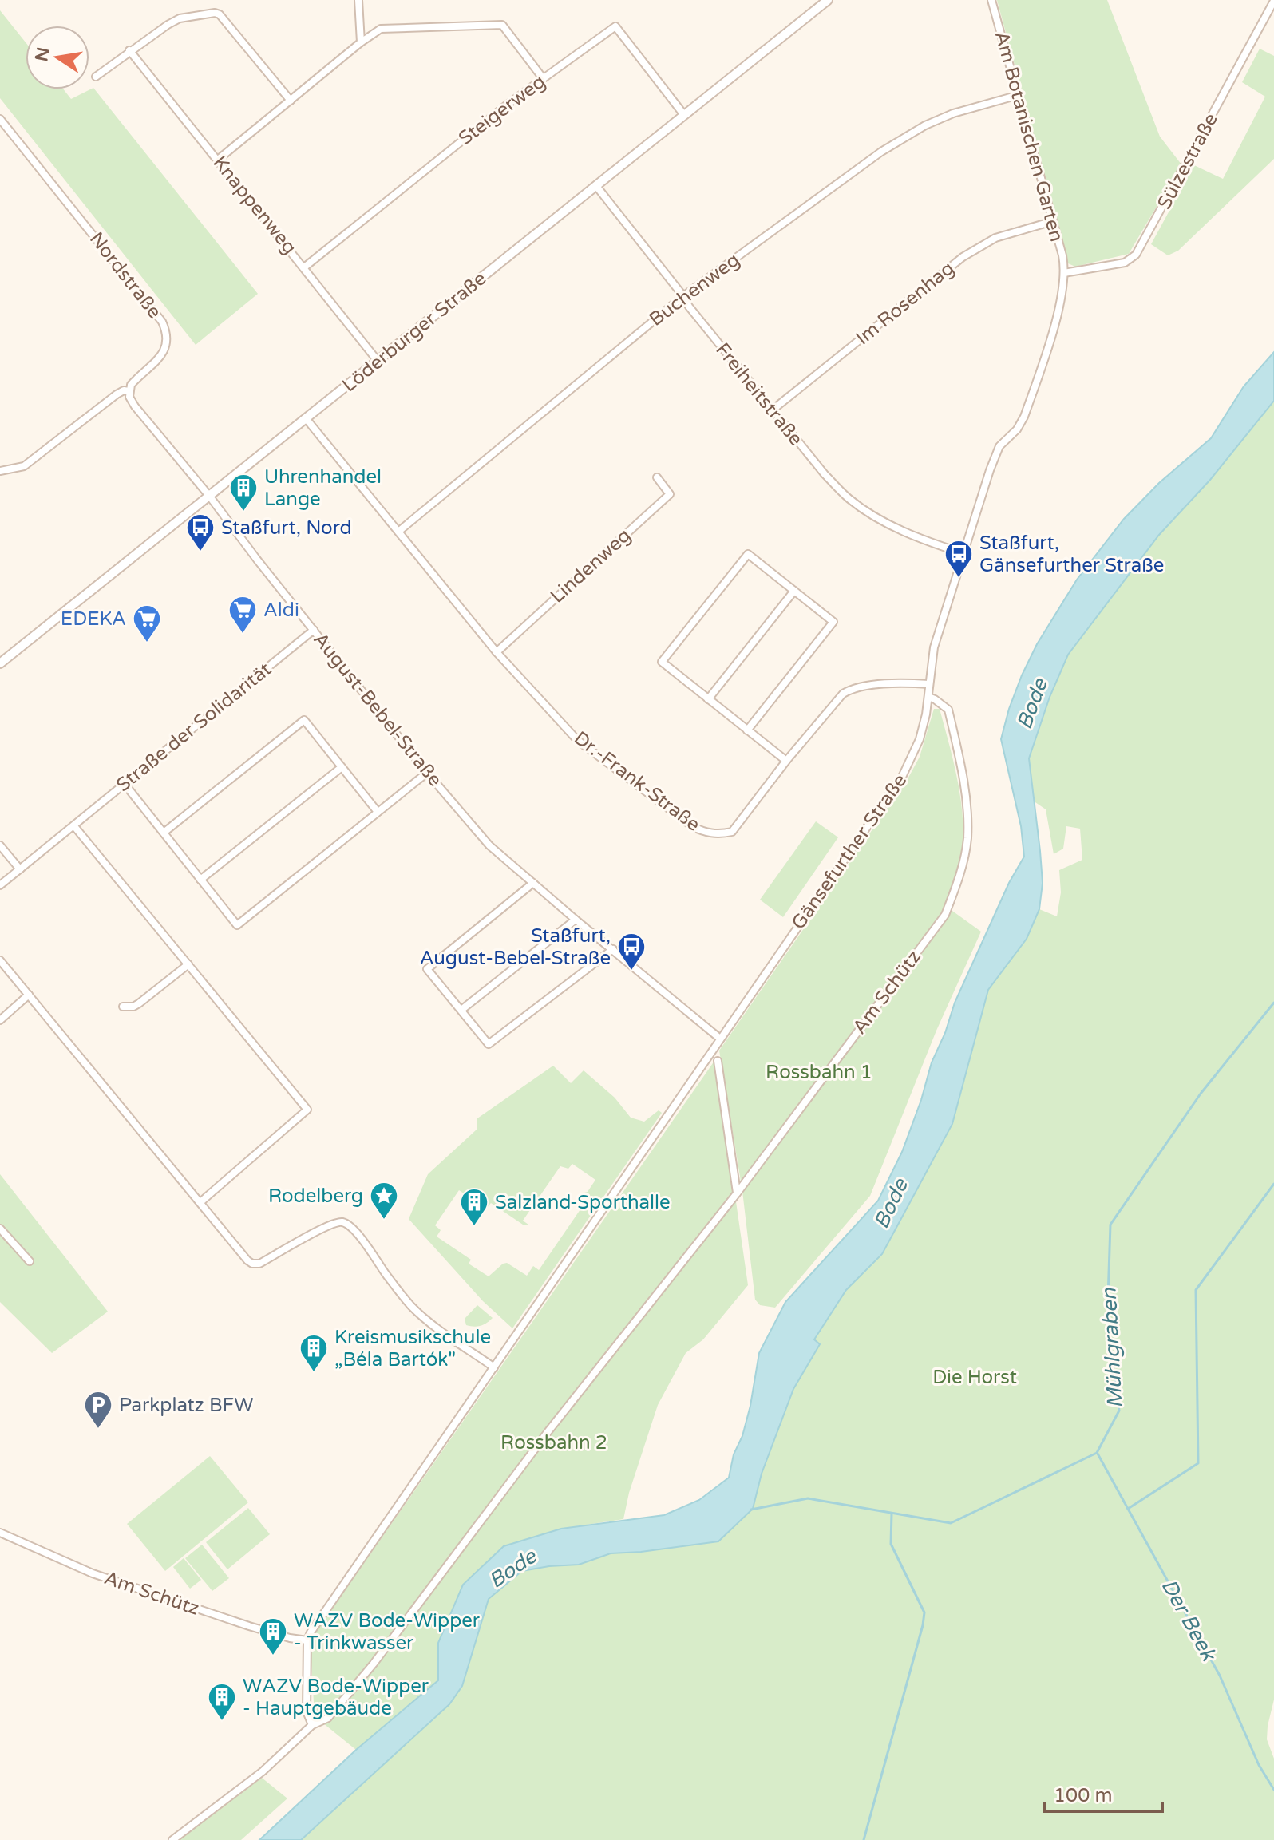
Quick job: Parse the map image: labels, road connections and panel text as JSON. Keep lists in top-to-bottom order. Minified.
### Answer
{"streets":{"street":["Steigerweg","Am Botanischen Garten","Sülzestraße","Knappenweg","Nordstraße","Buchenweg","Im Rosenhag","Löderburger Straße","Freiheitstraße","Lindenweg","August-Bebel-Straße","Straße der Solidarität","Dr.-Frank-Straße","Gänsefurther Straße","Am Schütz"]},"crossings":[["Steigerweg","Knappenweg"],["Steigerweg","Löderburger Straße"],["Am Botanischen Garten","Sülzestraße"],["Am Botanischen Garten","Buchenweg"],["Am Botanischen Garten","Im Rosenhag"],["Am Botanischen Garten","Gänsefurther Straße"],["Sülzestraße","Gänsefurther Straße"],["Knappenweg","Löderburger Straße"],["Buchenweg","Freiheitstraße"],["Buchenweg","Dr.-Frank-Straße"],["Im Rosenhag","Freiheitstraße"],["Löderburger Straße","Freiheitstraße"],["Löderburger Straße","August-Bebel-Straße"],["Löderburger Straße","Dr.-Frank-Straße"],["Freiheitstraße","Gänsefurther Straße"],["Lindenweg","Dr.-Frank-Straße"],["August-Bebel-Straße","Straße der Solidarität"],["August-Bebel-Straße","Gänsefurther Straße"],["Dr.-Frank-Straße","Gänsefurther Straße"],["Gänsefurther Straße","Am Schütz"]],"water":["Bode","Mühlgraben","Der Beek"],"parks":["Rossbahn 1","Die Horst","Rossbahn 2"],"places":{"building":["Uhrenhandel Lange","Salzland-Sporthalle","Kreismusikschule „Béla Bartók\"","WAZV Bode-Wipper - Trinkwasser","WAZV Bode-Wipper - Hauptgebäude"],"bus stop":["Staßfurt, Nord","Staßfurt, Gänsefurther Straße","Staßfurt, August-Bebel-Straße"],"supermarket":["Aldi","EDEKA"],"place":["Rodelberg"],"parking":["Parkplatz BFW"]},"scale_bar":"100 m","north":"left"}
